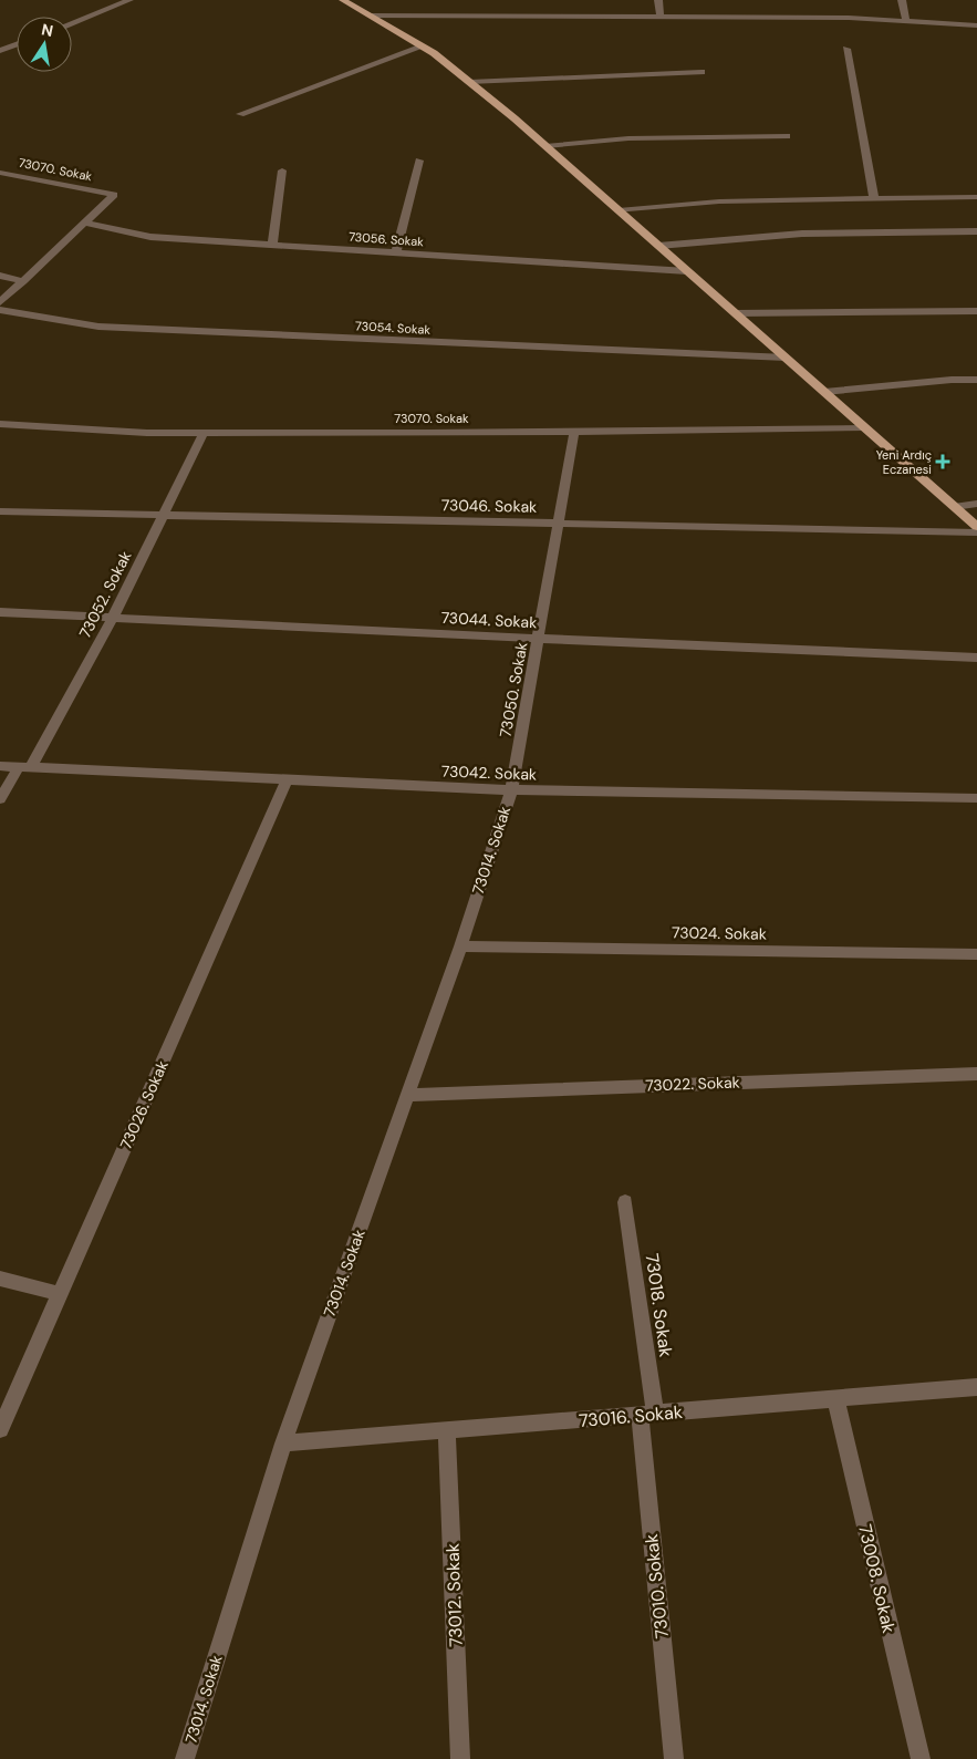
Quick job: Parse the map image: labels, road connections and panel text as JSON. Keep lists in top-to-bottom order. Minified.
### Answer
{"streets":{"street":["73070. Sokak","73056. Sokak","73054. Sokak","73046. Sokak","73052. Sokak","73044. Sokak","73050. Sokak","73042. Sokak","73014. Sokak","73024. Sokak","73022. Sokak","73026. Sokak","73018. Sokak","73016. Sokak","73008. Sokak","73010. Sokak","73012. Sokak"]},"crossings":[["73070. Sokak","73056. Sokak"],["73070. Sokak","73052. Sokak"],["73070. Sokak","73050. Sokak"],["73046. Sokak","73052. Sokak"],["73046. Sokak","73050. Sokak"],["73052. Sokak","73044. Sokak"],["73052. Sokak","73042. Sokak"],["73044. Sokak","73050. Sokak"],["73050. Sokak","73042. Sokak"],["73050. Sokak","73014. Sokak"],["73042. Sokak","73014. Sokak"],["73042. Sokak","73026. Sokak"],["73014. Sokak","73024. Sokak"],["73014. Sokak","73022. Sokak"],["73014. Sokak","73016. Sokak"],["73018. Sokak","73016. Sokak"],["73018. Sokak","73010. Sokak"],["73016. Sokak","73008. Sokak"],["73016. Sokak","73010. Sokak"],["73016. Sokak","73012. Sokak"]],"places":{"health":["Yeni Ardıç Eczanesi"]},"north":"top"}
